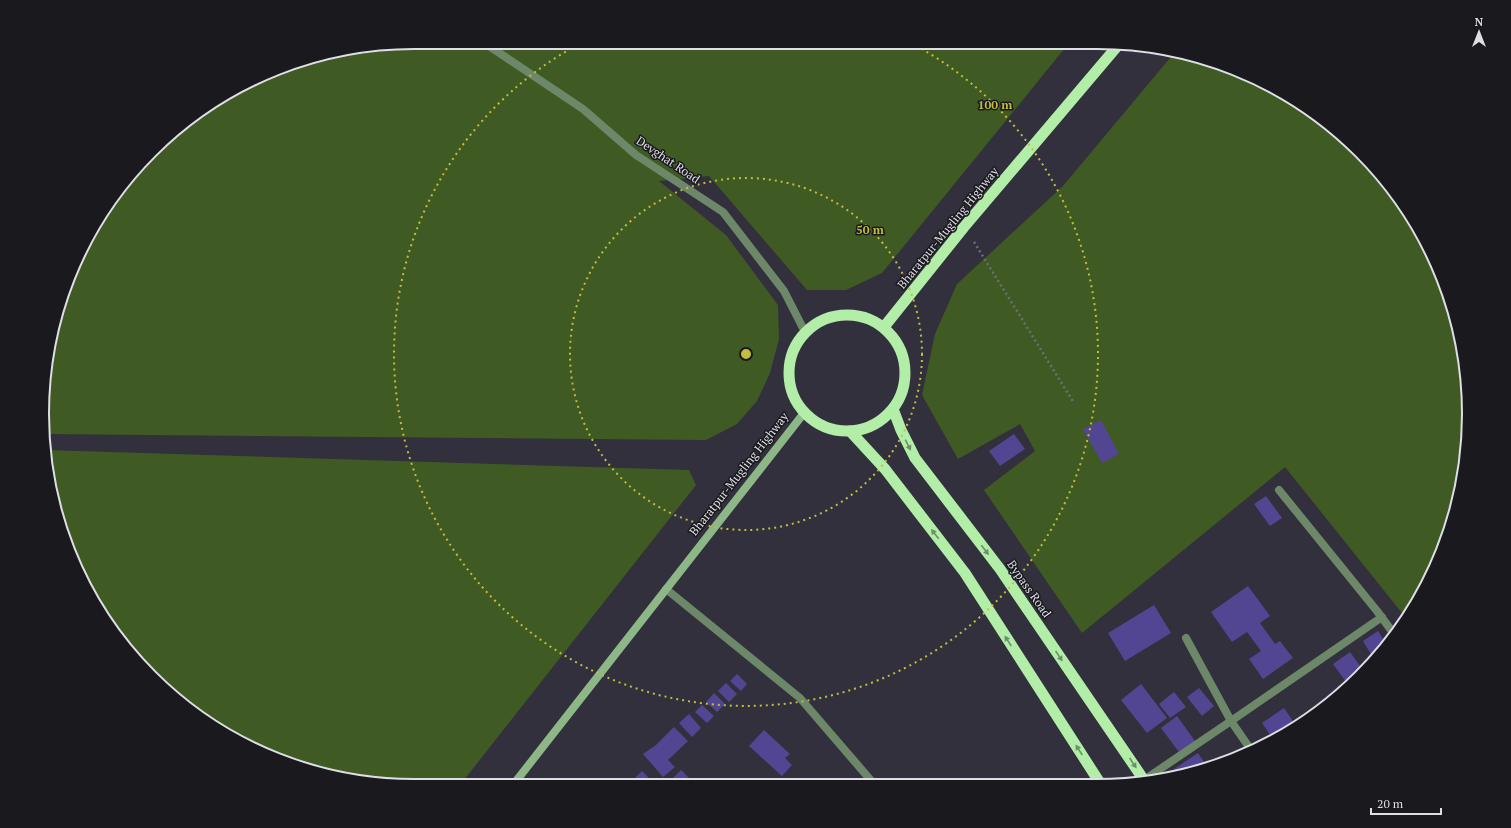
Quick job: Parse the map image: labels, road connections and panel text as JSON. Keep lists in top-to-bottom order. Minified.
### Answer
{"streets":{"highway":["Bharatpur-Mugling Highway","Bypass Road"],"street":["Devghat Road"]},"crossings":[["Devghat Road","Bharatpur-Mugling Highway"],["Devghat Road","Bypass Road"],["Bharatpur-Mugling Highway","Bypass Road"]],"scale_bar":"20 m","north":"top","rings":["100 m","50 m"]}
